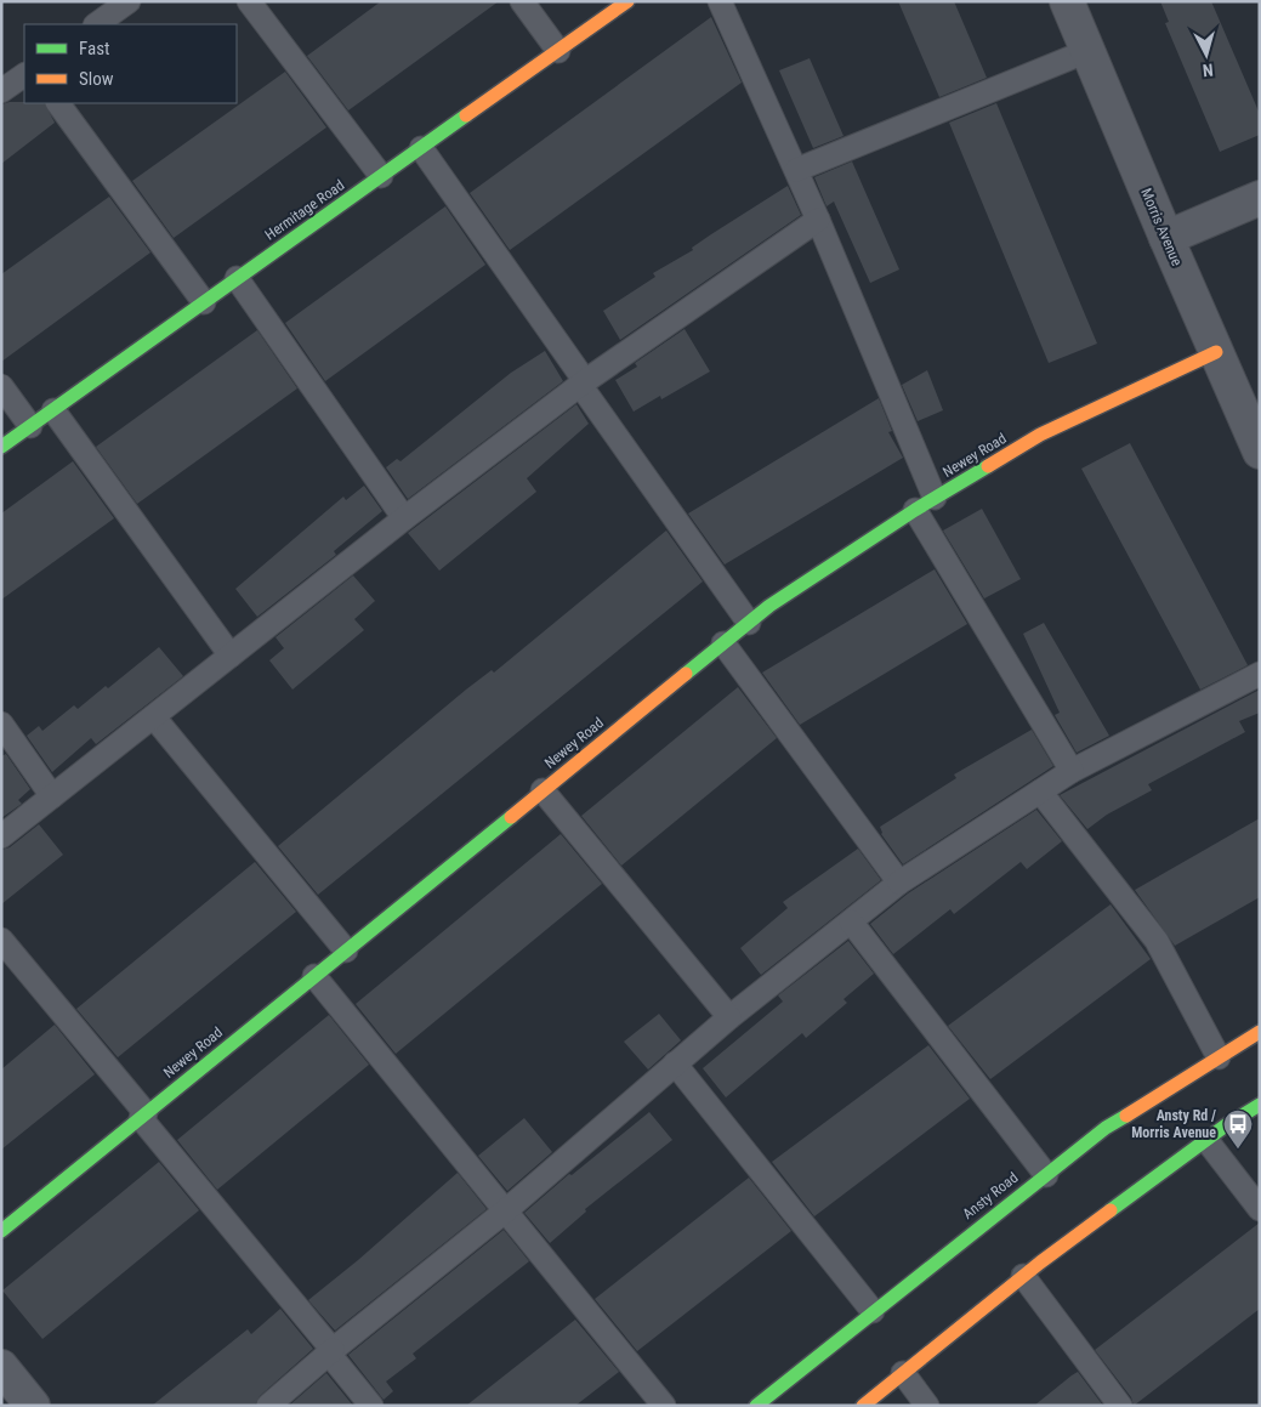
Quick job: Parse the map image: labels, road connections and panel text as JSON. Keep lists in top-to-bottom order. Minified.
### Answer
{"streets":{"main road":["Hermitage Road","Newey Road","Ansty Road"],"street":["Morris Avenue"]},"crossings":[["Morris Avenue","Newey Road"]],"places":{"bus stop":["Ansty Rd / Morris Avenue"]},"legend":["Fast","Slow"],"north":"bottom"}
